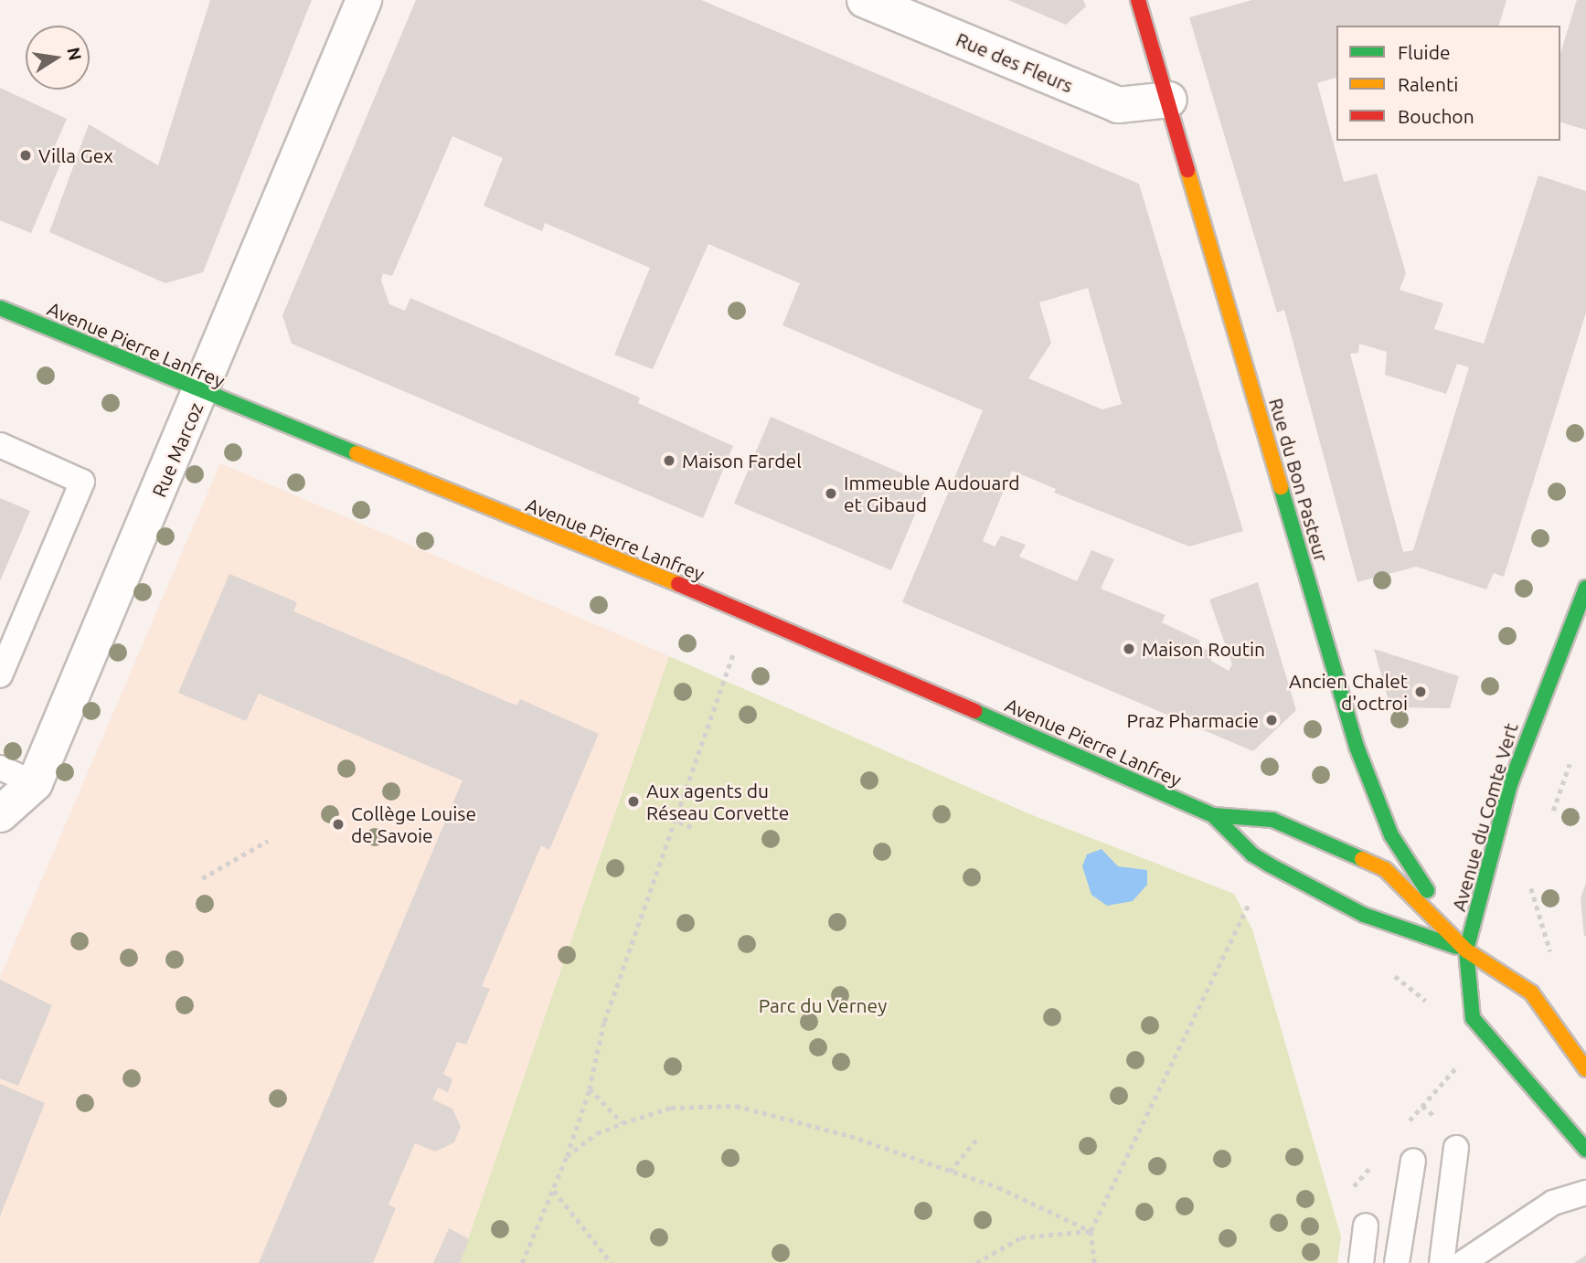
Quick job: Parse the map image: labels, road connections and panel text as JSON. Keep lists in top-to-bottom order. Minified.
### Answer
{"streets":{"street":["Rue des Fleurs","Avenue Pierre Lanfrey","Rue Marcoz","Rue du Bon Pasteur","Avenue du Comte Vert"]},"crossings":[["Rue des Fleurs","Rue du Bon Pasteur"],["Avenue Pierre Lanfrey","Rue Marcoz"],["Avenue Pierre Lanfrey","Rue du Bon Pasteur"],["Avenue Pierre Lanfrey","Avenue du Comte Vert"],["Rue du Bon Pasteur","Avenue du Comte Vert"]],"parks":["Parc du Verney"],"places":["Villa Gex","Maison Fardel","Immeuble Audouard et Gibaud","Maison Routin","Ancien Chalet d'octroi","Praz Pharmacie","Aux agents du Réseau Corvette","Collège Louise de Savoie"],"legend":["Fluide","Ralenti","Bouchon"],"north":"right"}
